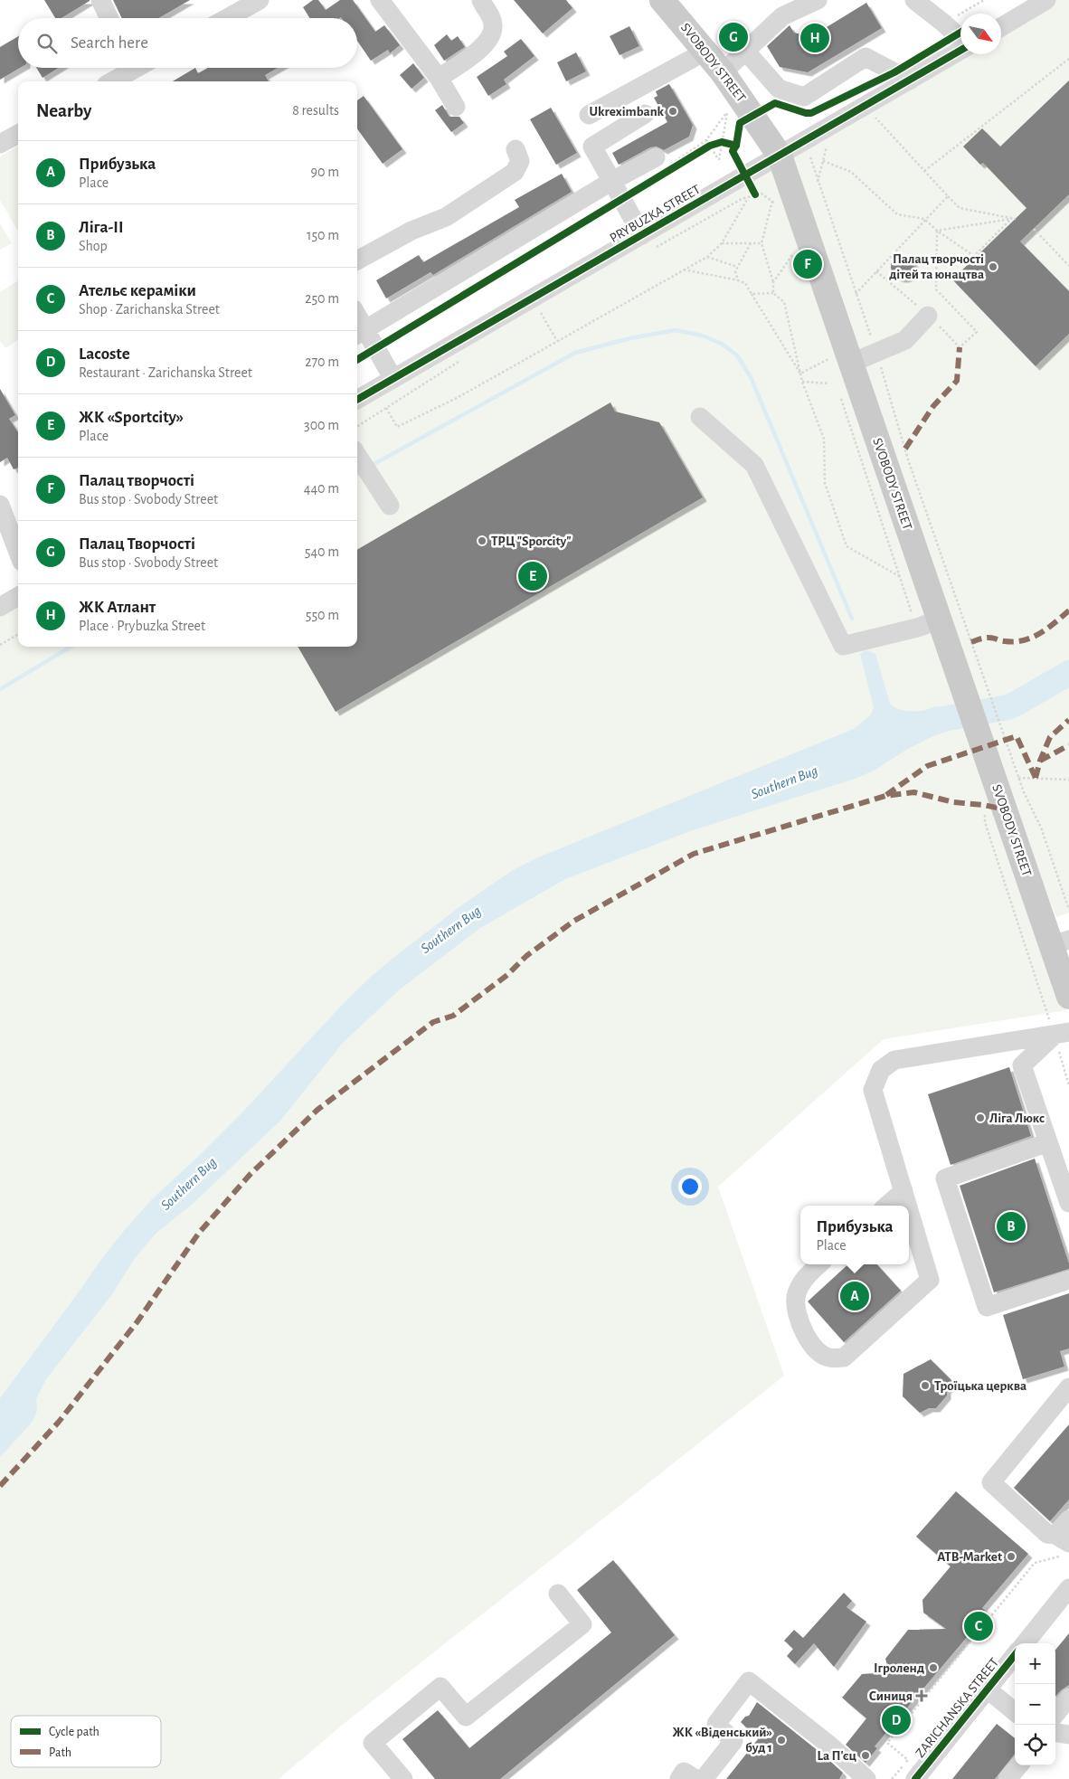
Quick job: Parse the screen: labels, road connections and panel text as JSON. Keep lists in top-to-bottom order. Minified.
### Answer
{"streets":{"main road":["SVOBODY STREET"],"street":["PRYBUZKA STREET","ZARICHANSKA STREET"]},"crossings":[["SVOBODY STREET","PRYBUZKA STREET"]],"water":["Southern Bug"],"places":{"other":["Ukreximbank","Палац творчості дітей та юнацтва","ТРЦ \"Sporcity\"","Ліга Люкс","Троїцька церква","ATB-Market","Ігроленд","ЖК «Віденський» буд 1","La П'єц"],"health":["Синиця"]},"legend":["Cycle path","Path"],"north":"bottom right","page":{"search":"Search here","pins":["G","H","F","E","B","A","C","D"],"heading":["Nearby","8 results"],"list":[{"mark":"A","name":"Прибузька","note":"Place","value":"90 m"},{"mark":"B","name":"Ліга-II","note":"Shop","value":"150 m"},{"mark":"C","name":"Ательє кераміки","note":"Shop · Zarichanska Street","value":"250 m"},{"mark":"D","name":"Lacoste","note":"Restaurant · Zarichanska Street","value":"270 m"},{"mark":"E","name":"ЖК «Sportcity»","note":"Place","value":"300 m"},{"mark":"F","name":"Палац творчості","note":"Bus stop · Svobody Street","value":"440 m"},{"mark":"G","name":"Палац Творчості","note":"Bus stop · Svobody Street","value":"540 m"},{"mark":"H","name":"ЖК Атлант","note":"Place · Prybuzka Street","value":"550 m"}],"popup":["Прибузька","Place"],"map_buttons":["+","−"]}}
